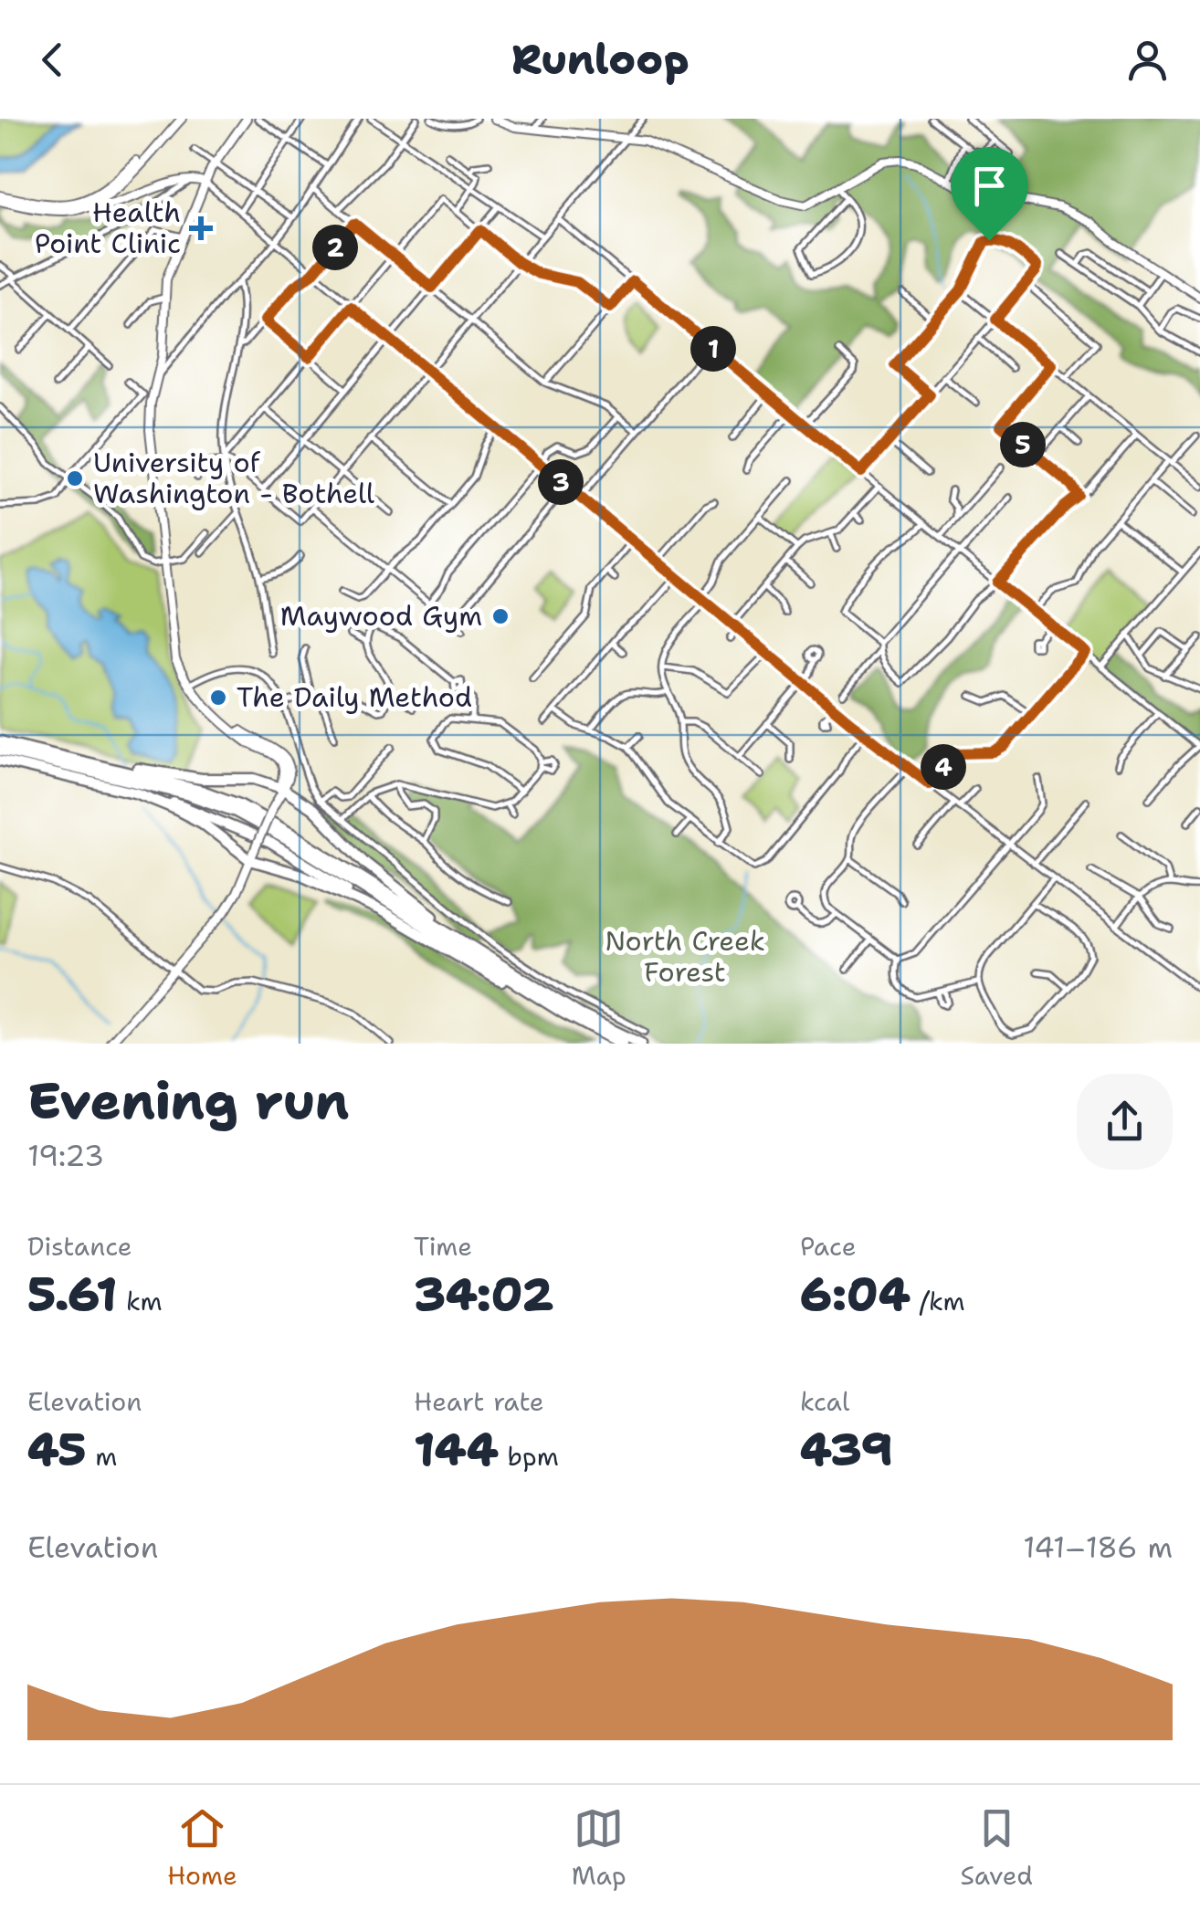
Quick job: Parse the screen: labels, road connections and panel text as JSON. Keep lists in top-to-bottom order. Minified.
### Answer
{"parks":["North Creek Forest"],"places":{"health":["Health Point Clinic"],"other":["University of Washington - Bothell","Maywood Gym","The Daily Method"]},"page":{"header":"Runloop","pins":["2","1","5","3","4"],"heading":["Evening run","19:23"],"stats":[["Distance","5.61 km"],["Time","34:02"],["Pace","6:04 /km"],["Elevation","45 m"],["Heart rate","144 bpm"],["kcal","439"]],"chart":["Elevation","141–186 m"],"tabs":["Home","Map","Saved"]}}
